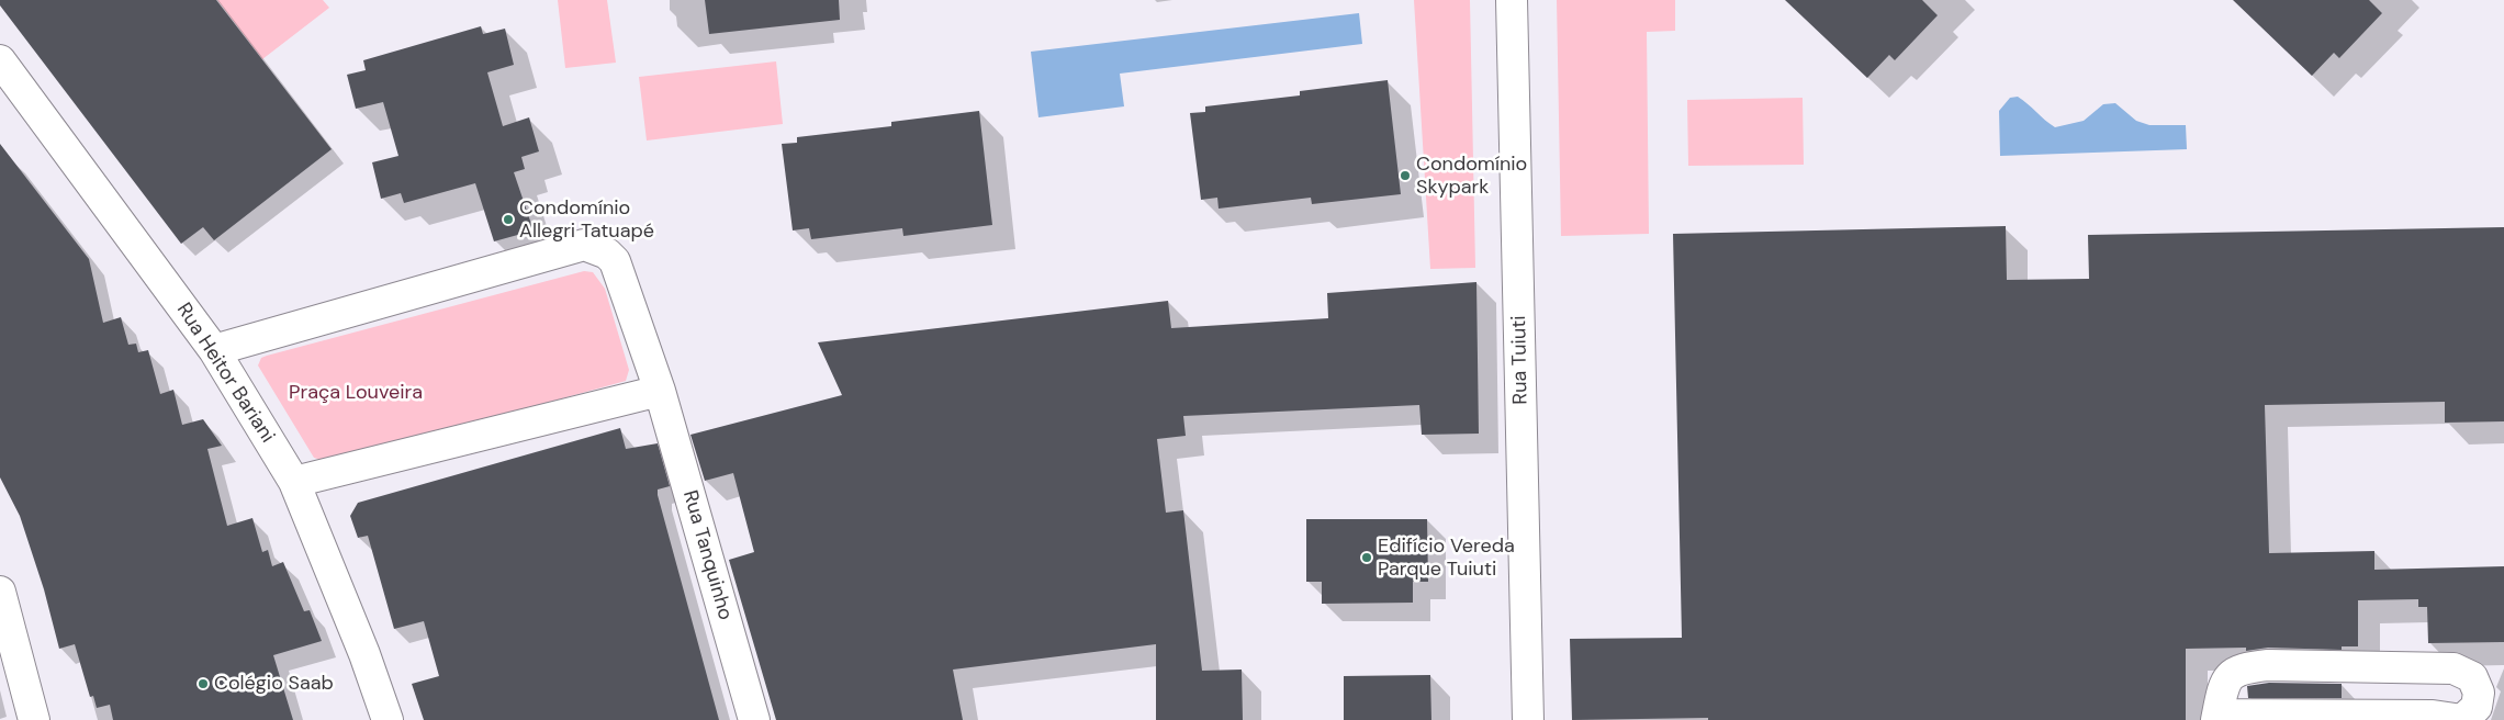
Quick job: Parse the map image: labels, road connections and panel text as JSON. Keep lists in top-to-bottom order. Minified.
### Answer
{"streets":{"street":["Rua Tuiuti","Rua Heitor Bariani","Rua Tanquinho"]},"parks":["Praça Louveira"],"places":["Condomínio Skypark","Condomínio Allegri Tatuapé","Edifício Vereda Parque Tuiuti","Colégio Saab"]}
